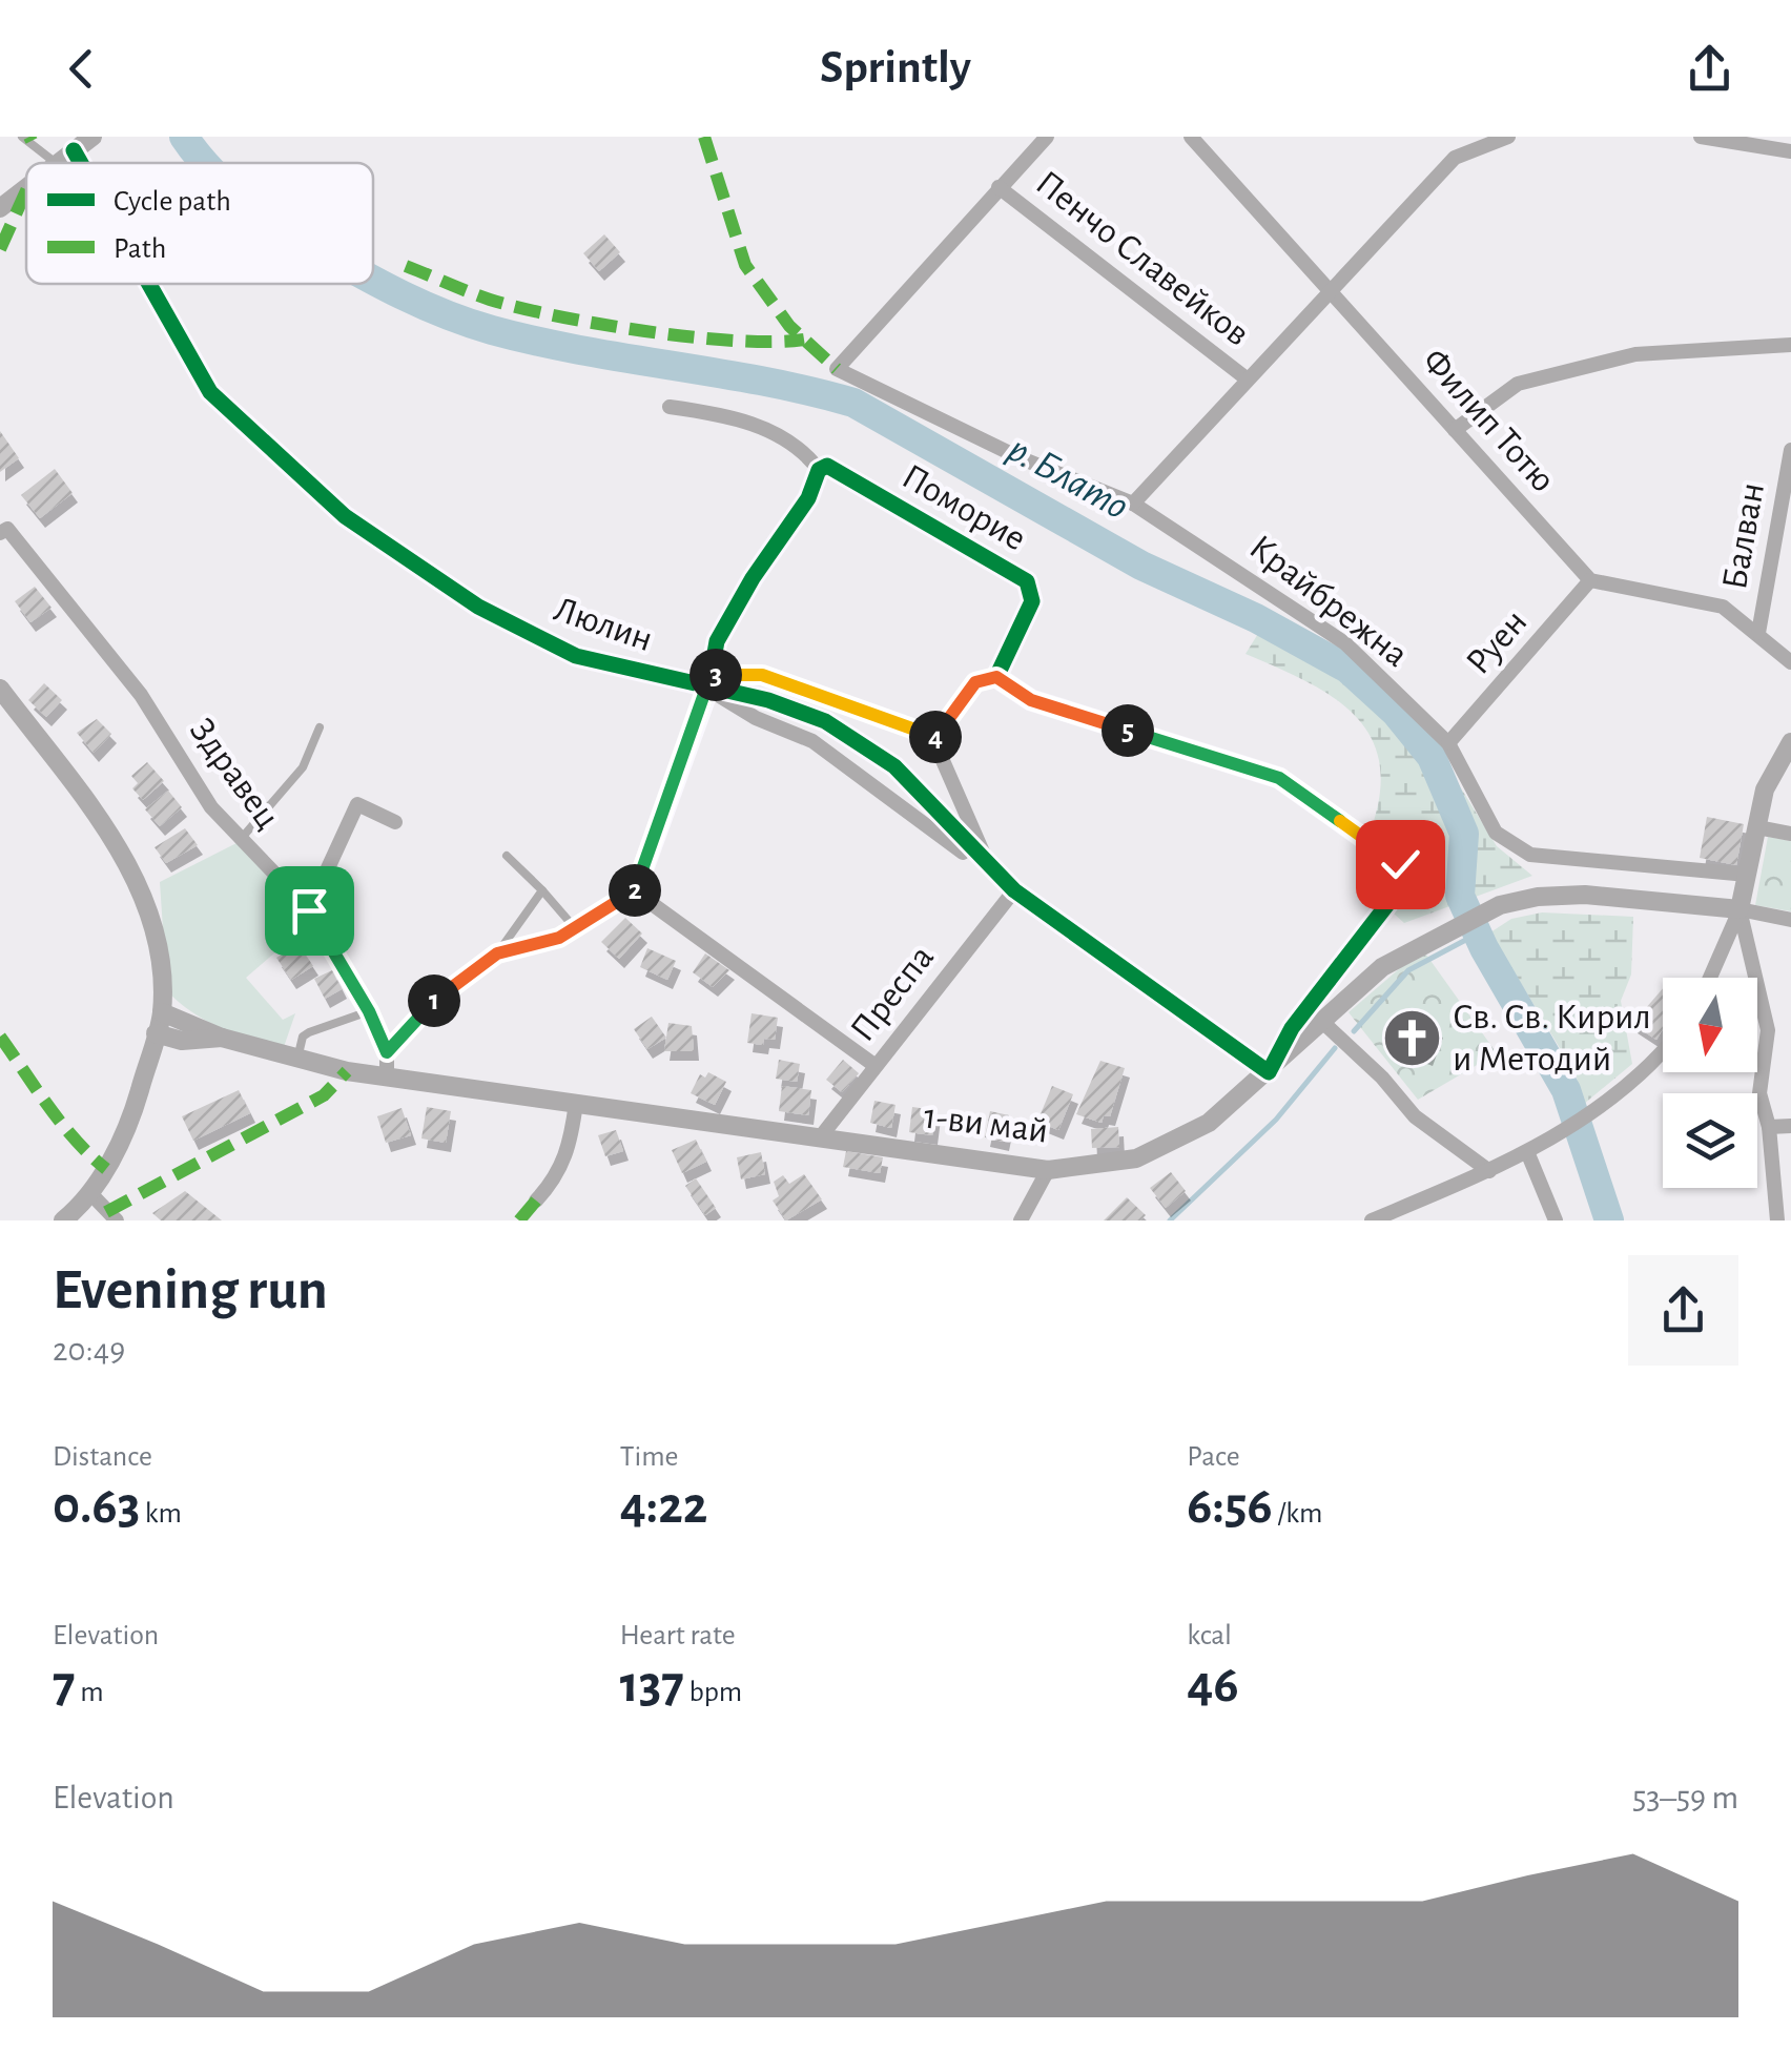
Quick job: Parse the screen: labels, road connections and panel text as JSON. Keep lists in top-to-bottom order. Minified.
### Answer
{"streets":{"street":["Пенчо Славейков","Филип Тотю","Поморие","Балван","Крайбрежна","Люлин","Руен","Здравец","Преспа","1-ви май"]},"crossings":[["Пенчо Славейков","Крайбрежна"],["Филип Тотю","Руен"],["Крайбрежна","Руен"],["Люлин","Преспа"],["Люлин","1-ви май"],["Здравец","1-ви май"],["Преспа","1-ви май"]],"water":["р. Блато"],"places":{"church":["Св. Св. Кирил и Методий"]},"legend":["Cycle path","Path"],"north":"bottom","page":{"header":"Sprintly","pins":["3","5","4","2","1"],"heading":["Evening run","20:49"],"stats":[["Distance","0.63 km"],["Time","4:22"],["Pace","6:56 /km"],["Elevation","7 m"],["Heart rate","137 bpm"],["kcal","46"]],"chart":["Elevation","53–59 m"]}}
